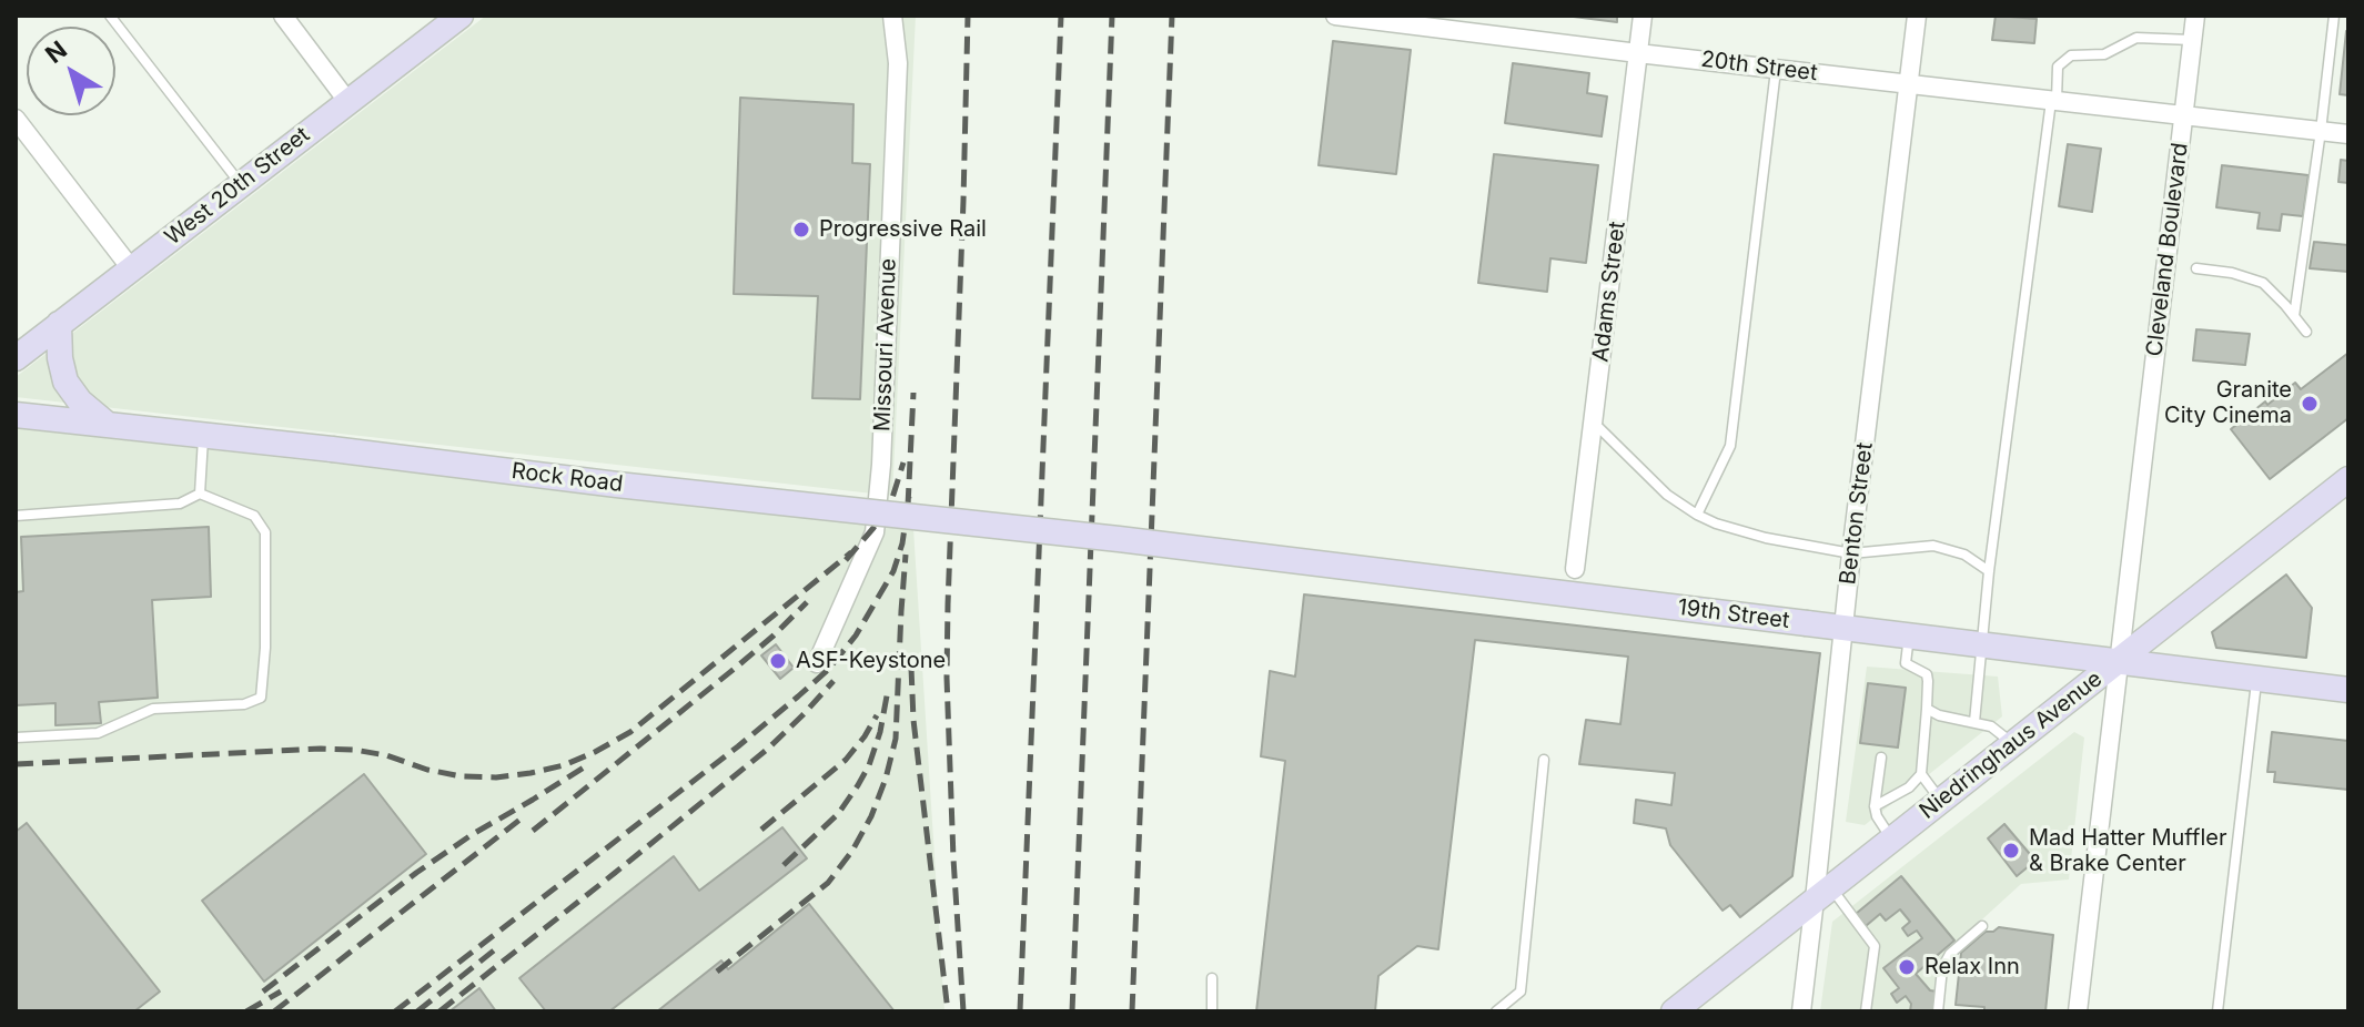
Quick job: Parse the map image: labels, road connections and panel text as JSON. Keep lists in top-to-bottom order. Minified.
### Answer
{"streets":{"main road":["West 20th Street","Rock Road","19th Street","Niedringhaus Avenue"],"street":["20th Street","Cleveland Boulevard","Adams Street","Missouri Avenue","Benton Street"]},"crossings":[["20th Street","Cleveland Boulevard"],["20th Street","Adams Street"],["20th Street","Benton Street"],["Cleveland Boulevard","19th Street"],["Cleveland Boulevard","Niedringhaus Avenue"],["Rock Road","19th Street"],["Benton Street","19th Street"],["Benton Street","Niedringhaus Avenue"],["19th Street","Niedringhaus Avenue"]],"places":["Progressive Rail","Granite City Cinema","ASF-Keystone","Mad Hatter Muffler & Brake Center","Relax Inn"],"north":"top left"}
